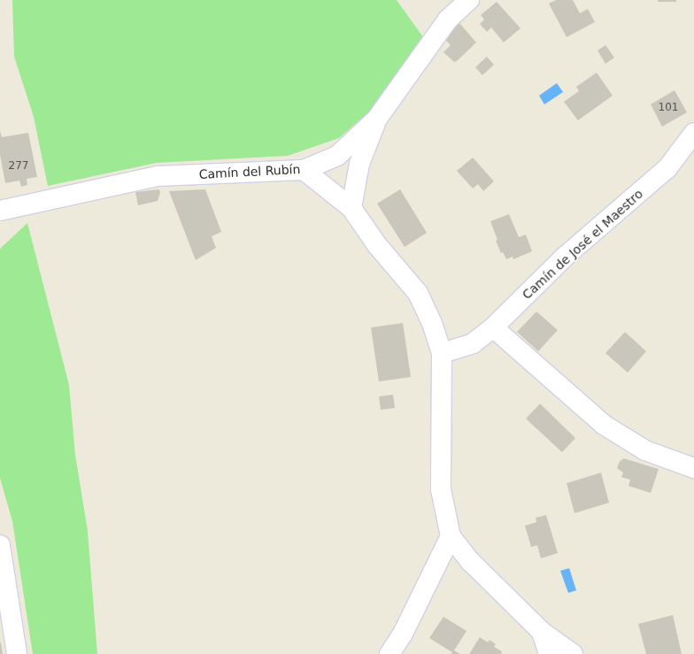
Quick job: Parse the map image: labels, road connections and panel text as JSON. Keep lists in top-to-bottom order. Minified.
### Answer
{"streets":{"street":["Camín del Rubín","Camín de José el Maestro"]},"house_numbers":["101","277"]}
